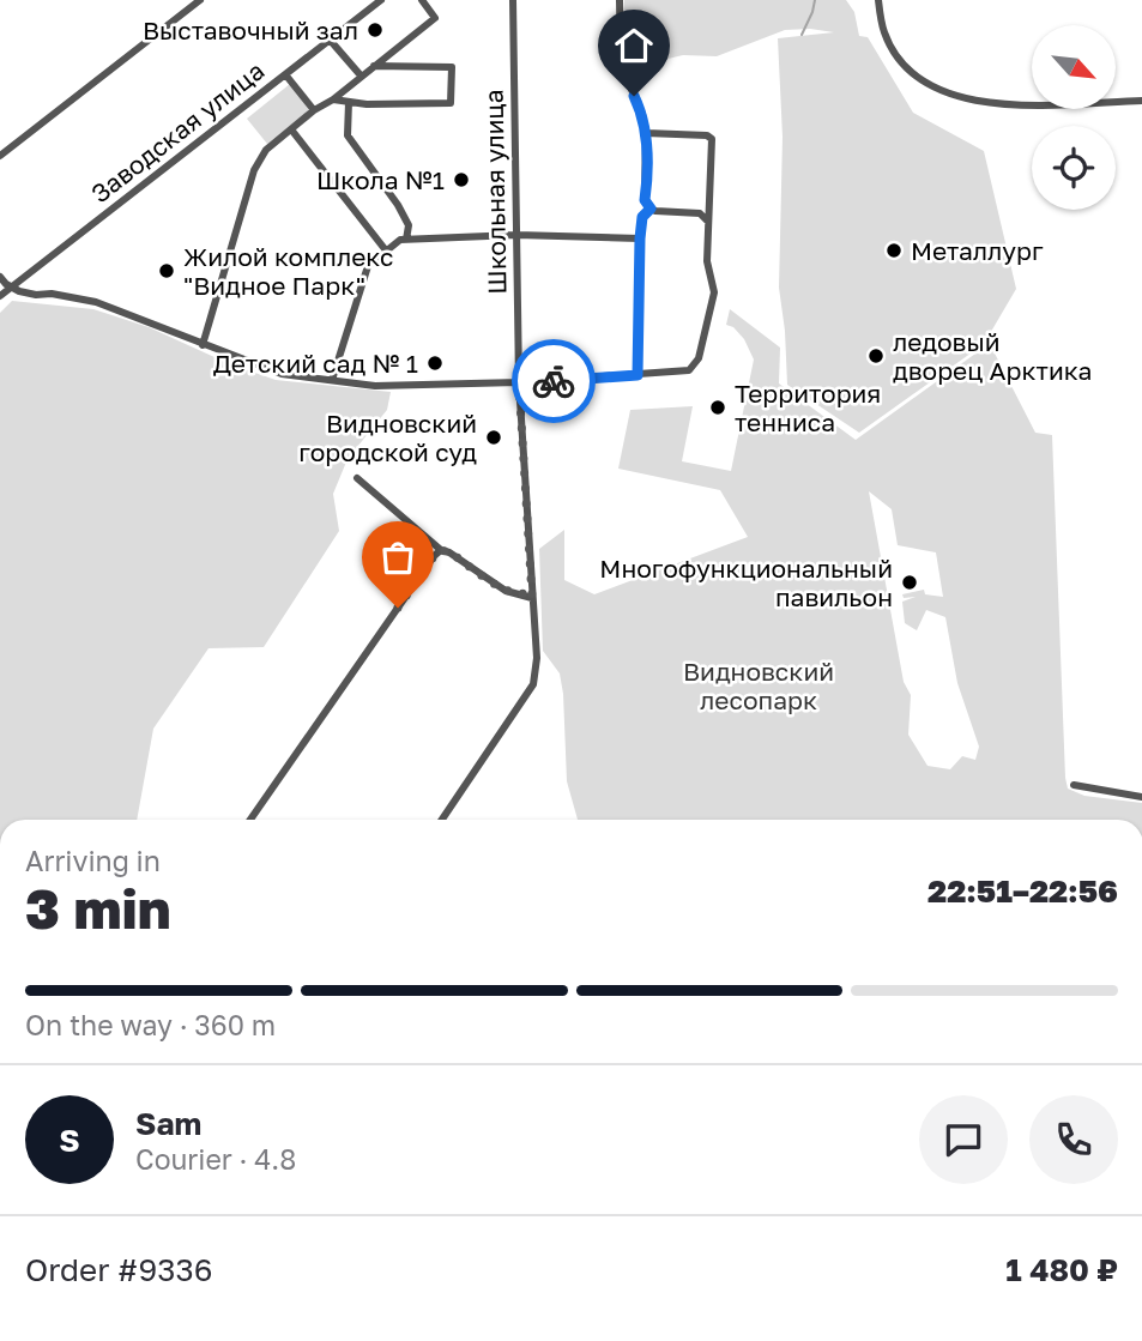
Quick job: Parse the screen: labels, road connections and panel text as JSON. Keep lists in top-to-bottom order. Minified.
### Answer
{"streets":{"street":["Заводская улица","Школьная улица"]},"parks":["Видновский лесопарк"],"places":["Выставочный зал","Школа №1","Металлург","Жилой комплекс \"Видное Парк\"","ледовый дворец Арктика","Детский сад № 1","Территория тенниса","Видновский городской суд","Многофункциональный павильон"],"north":"bottom right","page":{"heading":["3 min","Arriving in","22:51–22:56"],"panel":["Sam","Courier · 4.8","Order #9336","1 480 ₽"],"bar":"On the way · 360 m","round":"S"}}
